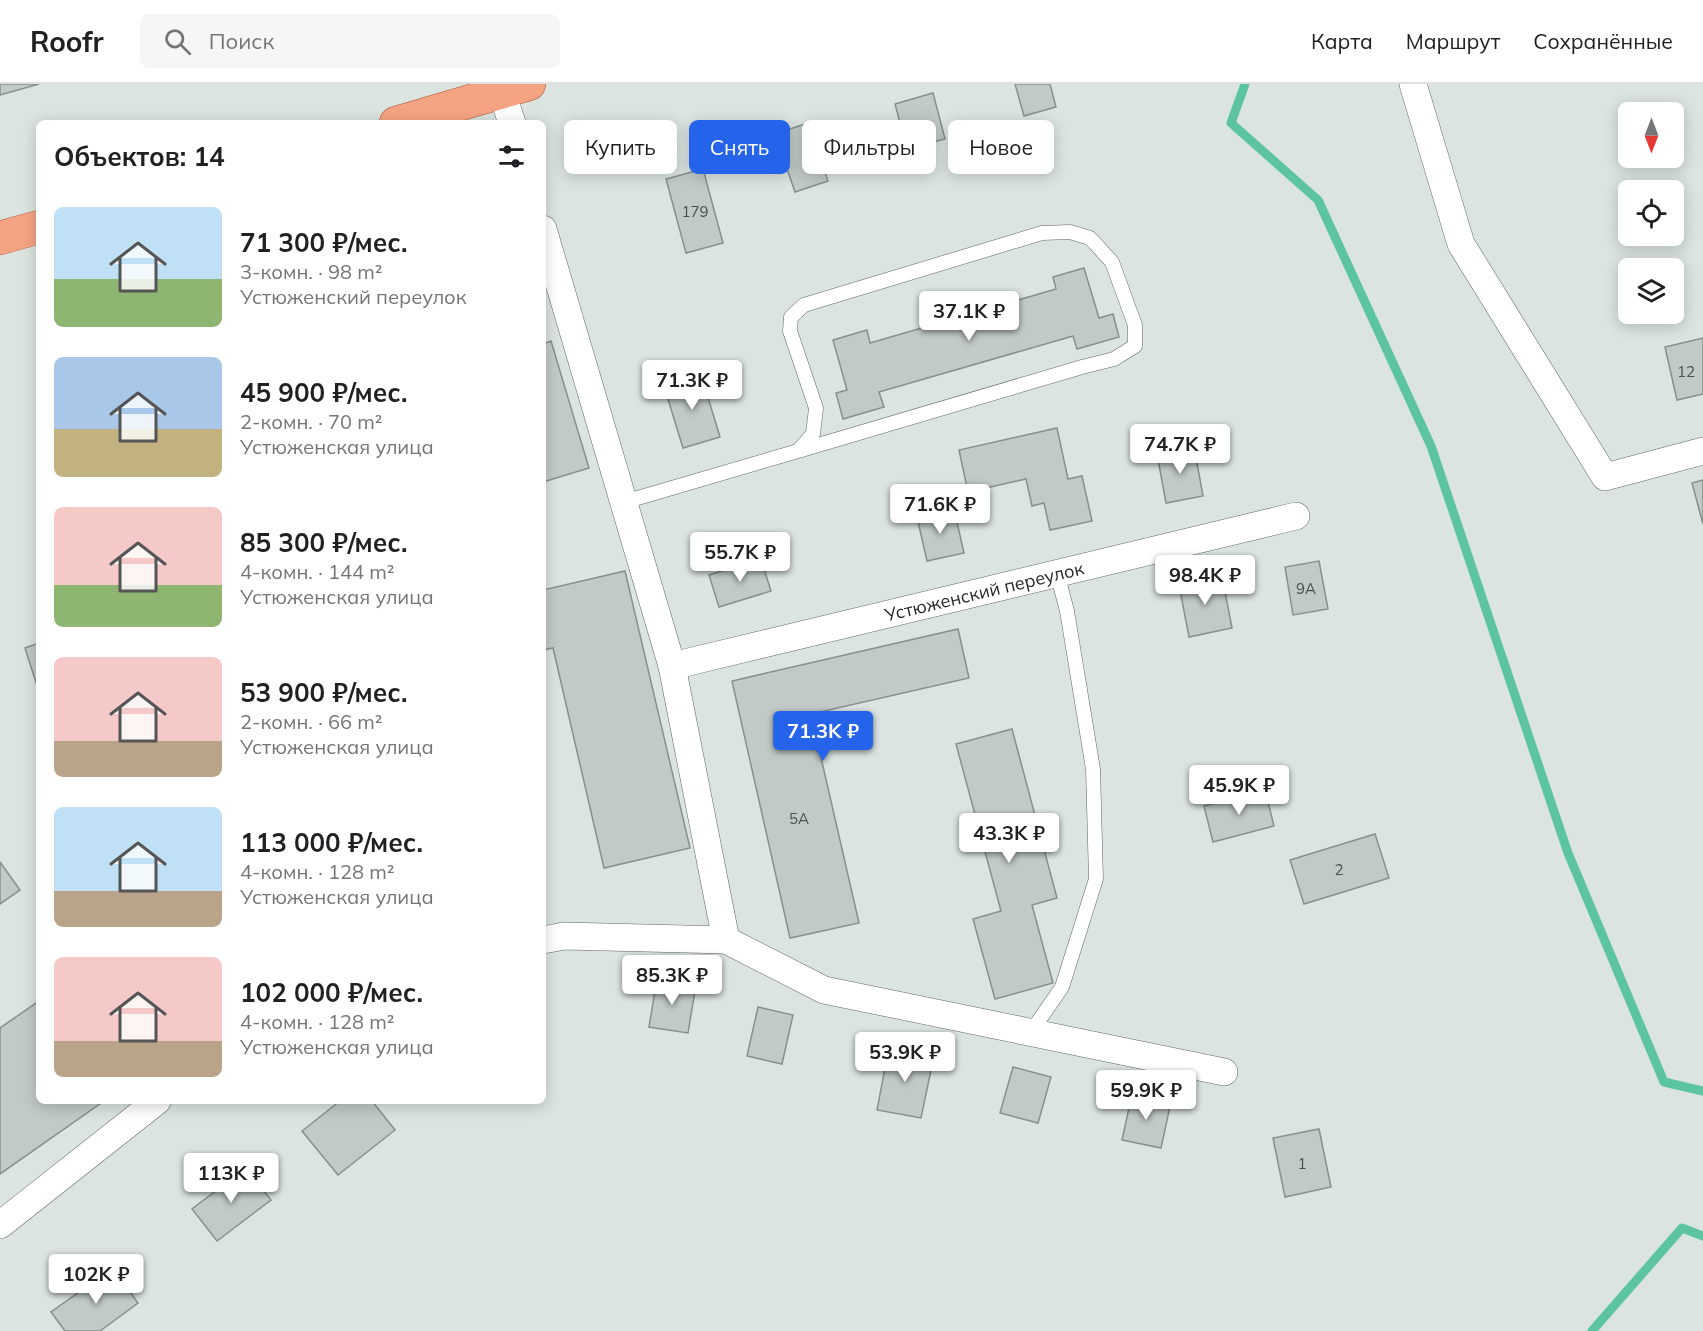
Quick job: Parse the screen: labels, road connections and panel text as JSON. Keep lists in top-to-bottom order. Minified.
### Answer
{"streets":{"street":["Устюженский переулок"]},"house_numbers":["179","12","9А","5А","2","1"],"north":"bottom","page":{"header":"Roofr","search":"Поиск","nav":["Карта","Маршрут","Сохранённые"],"chip":["Купить","Снять","Фильтры","Новое"],"heading":"Объектов: 14","list":[{"name":"71 300 ₽/мес.","note":"3-комн. · 98 m² · Устюженский переулок"},{"name":"45 900 ₽/мес.","note":"2-комн. · 70 m² · Устюженская улица"},{"name":"85 300 ₽/мес.","note":"4-комн. · 144 m² · Устюженская улица"},{"name":"53 900 ₽/мес.","note":"2-комн. · 66 m² · Устюженская улица"},{"name":"113 000 ₽/мес.","note":"4-комн. · 128 m² · Устюженская улица"},{"name":"102 000 ₽/мес.","note":"4-комн. · 128 m² · Устюженская улица"}],"price":["37.1K ₽","71.3K ₽","74.7K ₽","71.6K ₽","55.7K ₽","98.4K ₽","71.3K ₽","45.9K ₽","43.3K ₽","85.3K ₽","53.9K ₽","59.9K ₽","113K ₽","102K ₽"]}}
